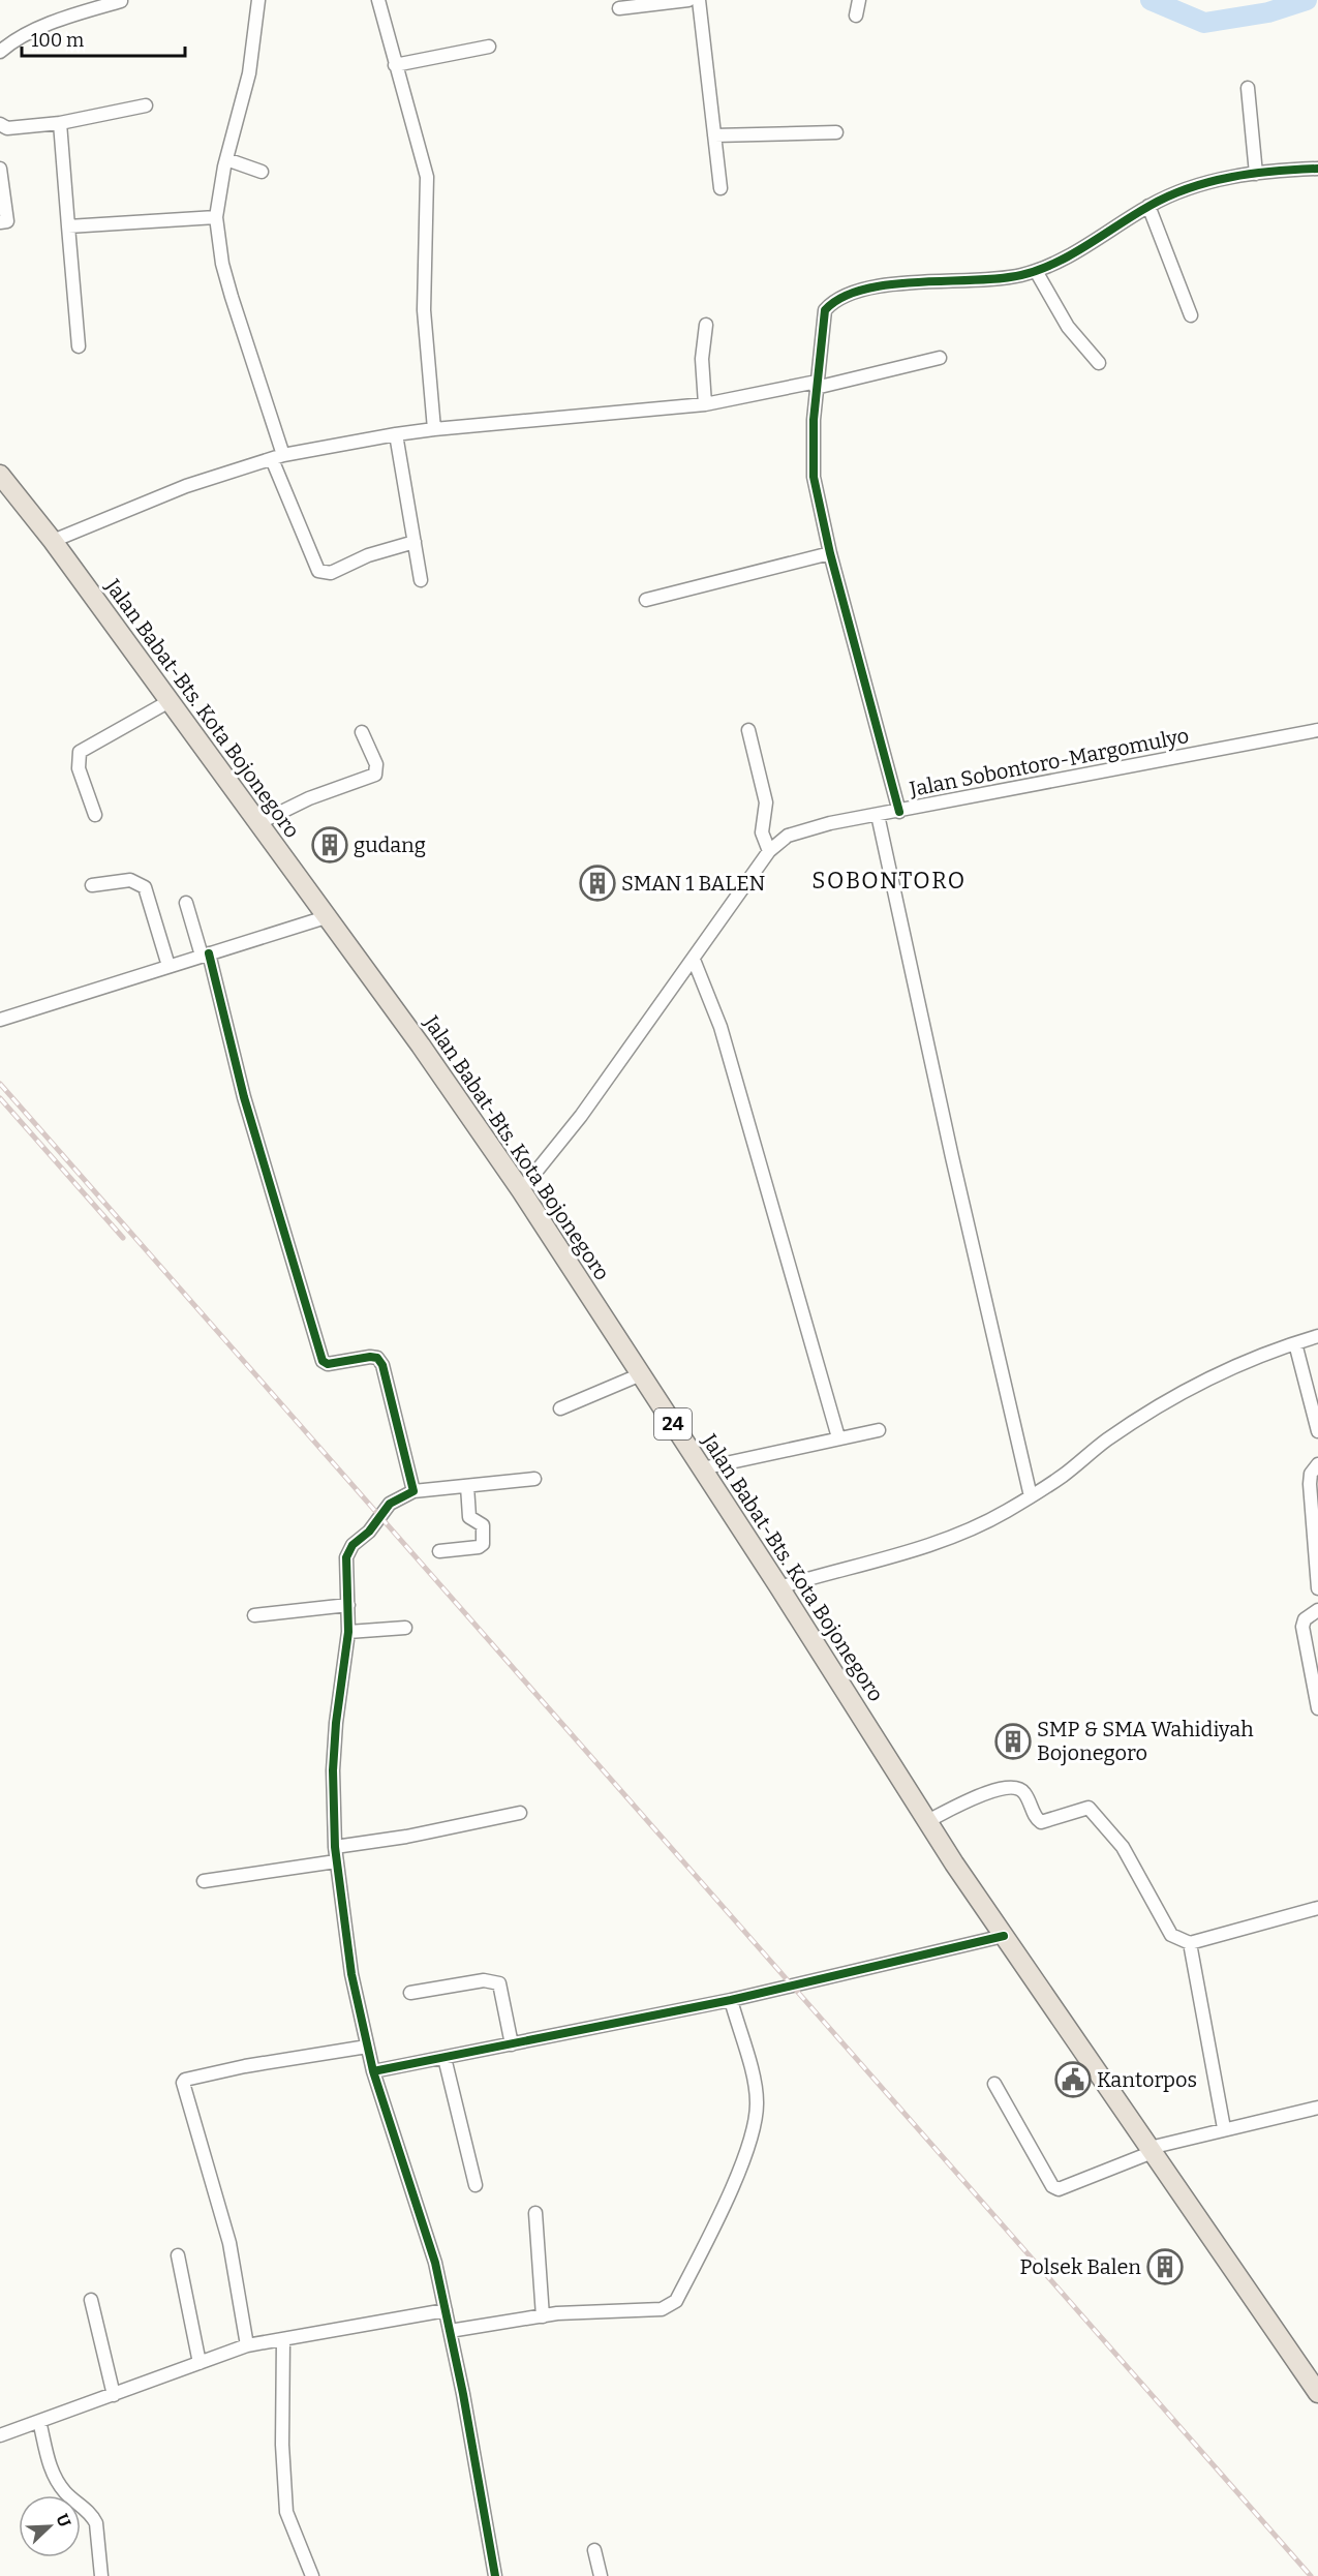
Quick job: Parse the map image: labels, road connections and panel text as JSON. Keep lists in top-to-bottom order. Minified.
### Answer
{"streets":{"highway":["Jalan Babat-Bts. Kota Bojonegoro","24"],"street":["Jalan Sobontoro-Margomulyo"]},"crossings":[["Jalan Babat-Bts. Kota Bojonegoro","Jalan Sobontoro-Margomulyo"]],"districts":["SOBONTORO"],"places":{"building":["gudang","SMAN 1 BALEN","SMP & SMA Wahidiyah Bojonegoro","Polsek Balen"],"public building":["Kantorpos"]},"scale_bar":"100 m","north":"top right"}
